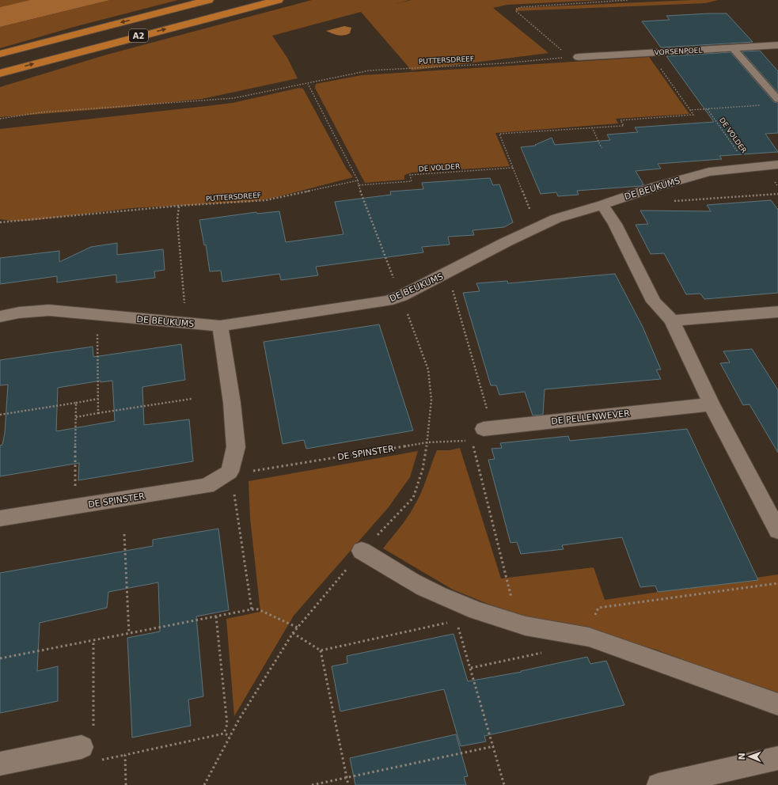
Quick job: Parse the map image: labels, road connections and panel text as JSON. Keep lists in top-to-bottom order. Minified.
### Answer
{"streets":{"highway":["A2"],"street":["VORSENPOEL","DE BEUKUMS","DE PELLENWEVER","DE SPINSTER"],"path":["PUTTERSDREEF","DE VOLDER"]},"crossings":[["DE VOLDER","DE BEUKUMS"],["DE PELLENWEVER","DE SPINSTER"]],"north":"left"}
